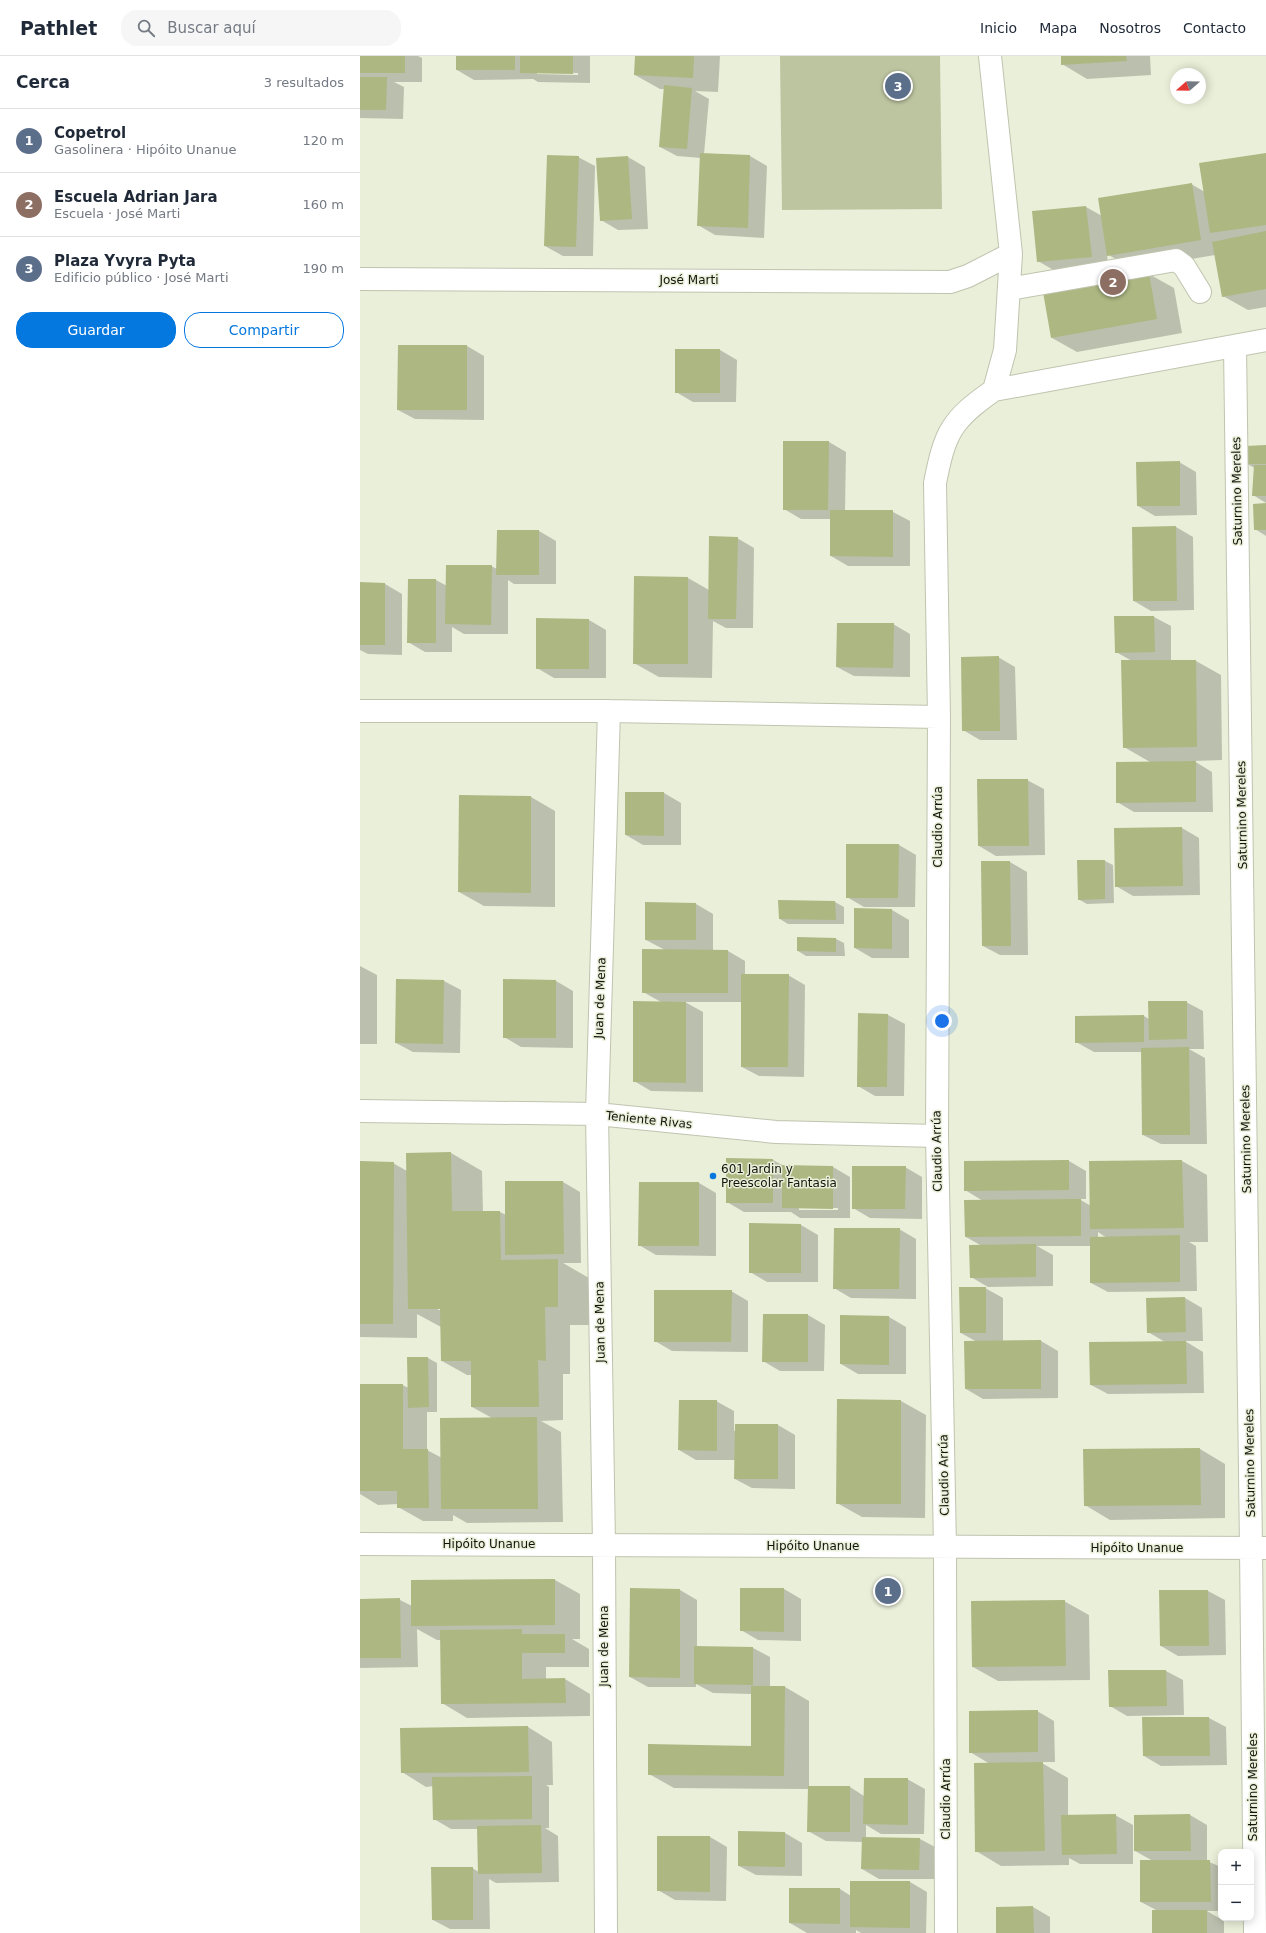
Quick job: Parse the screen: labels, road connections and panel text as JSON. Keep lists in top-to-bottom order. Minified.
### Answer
{"streets":{"street":["José Marti","Saturnino Mereles","Claudio Arrúa","Juan de Mena","Teniente Rivas","Hipóito Unanue"]},"crossings":[["Saturnino Mereles","Hipóito Unanue"],["Claudio Arrúa","Teniente Rivas"],["Claudio Arrúa","Hipóito Unanue"],["Juan de Mena","Teniente Rivas"],["Juan de Mena","Hipóito Unanue"]],"places":["601 Jardin y Preescolar Fantasia"],"north":"left","page":{"header":"Pathlet","search":"Buscar aquí","nav":["Inicio","Mapa","Nosotros","Contacto"],"heading":["Cerca","3 resultados"],"pins":["3","2","1"],"list":[{"mark":"1","name":"Copetrol","note":"Gasolinera · Hipóito Unanue","value":"120 m"},{"mark":"2","name":"Escuela Adrian Jara","note":"Escuela · José Marti","value":"160 m"},{"mark":"3","name":"Plaza Yvyra Pyta","note":"Edificio público · José Marti","value":"190 m"}],"buttons":["Guardar","Compartir"],"map_buttons":["+","−"]}}
